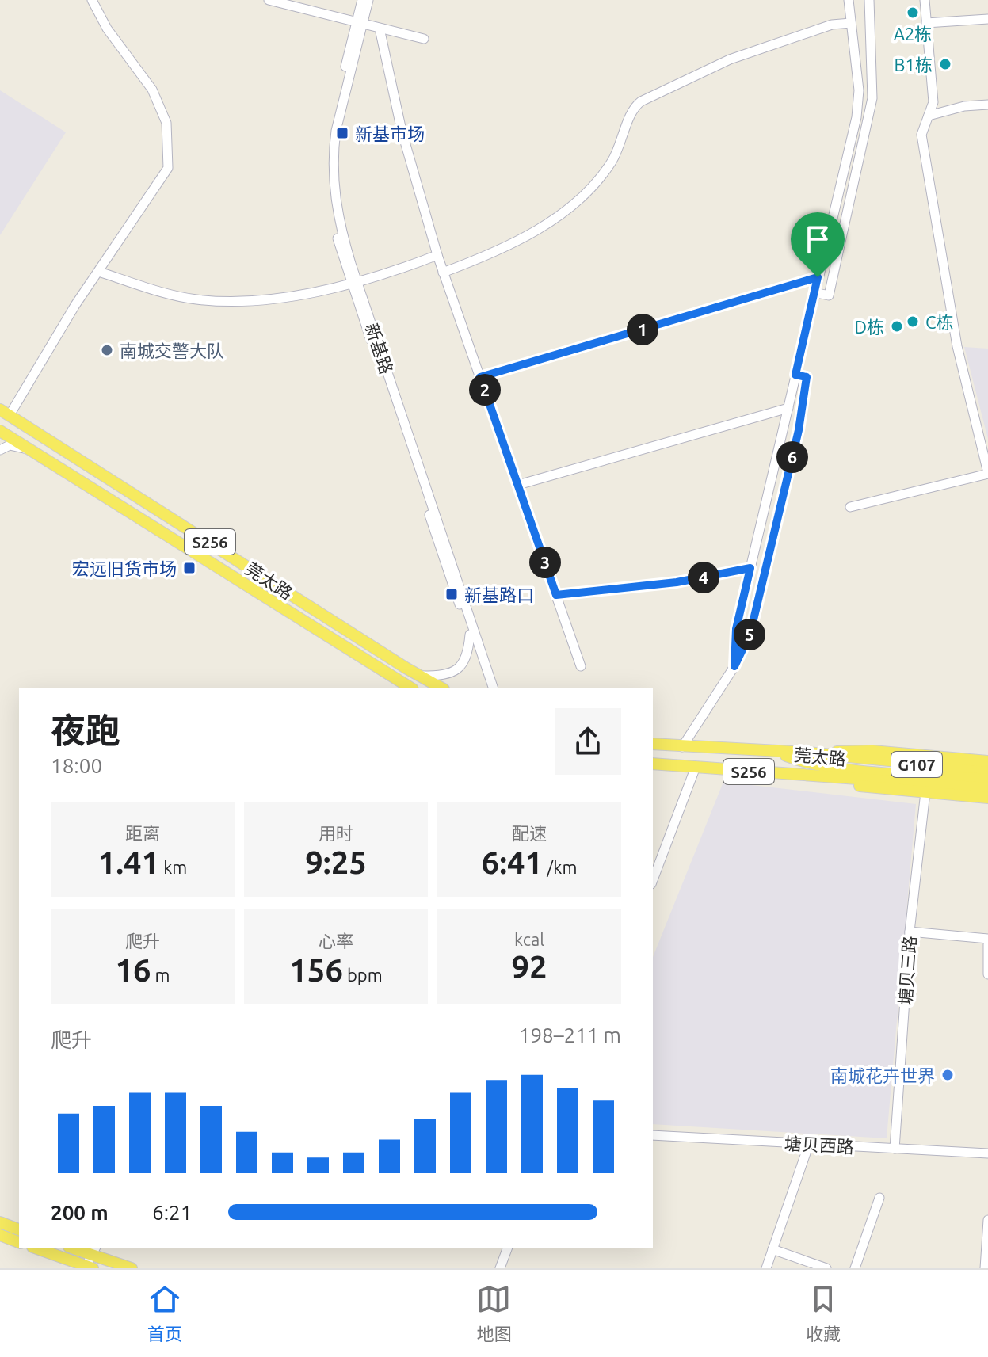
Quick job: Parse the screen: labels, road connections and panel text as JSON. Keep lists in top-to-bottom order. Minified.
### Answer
{"streets":{"main road":["S256","莞太路","G107"],"street":["新基路","塘贝三路","塘贝西路"]},"crossings":[["塘贝三路","塘贝西路"]],"places":{"other":["A2栋","B1栋","C栋","D栋","南城交警大队","南城花卉世界"],"transit":["新基市场","宏远旧货市场","新基路口"]},"page":{"pins":["1","2","6","3","4","5"],"heading":["夜跑","18:00"],"stats":[["距离","1.41 km"],["用时","9:25"],["配速","6:41 /km"],["爬升","16 m"],["心率","156 bpm"],["kcal","92"]],"chart":["爬升","198–211 m"],"list":[{"name":"200 m","note":"6:21"}],"tabs":["首页","地图","收藏"]}}
